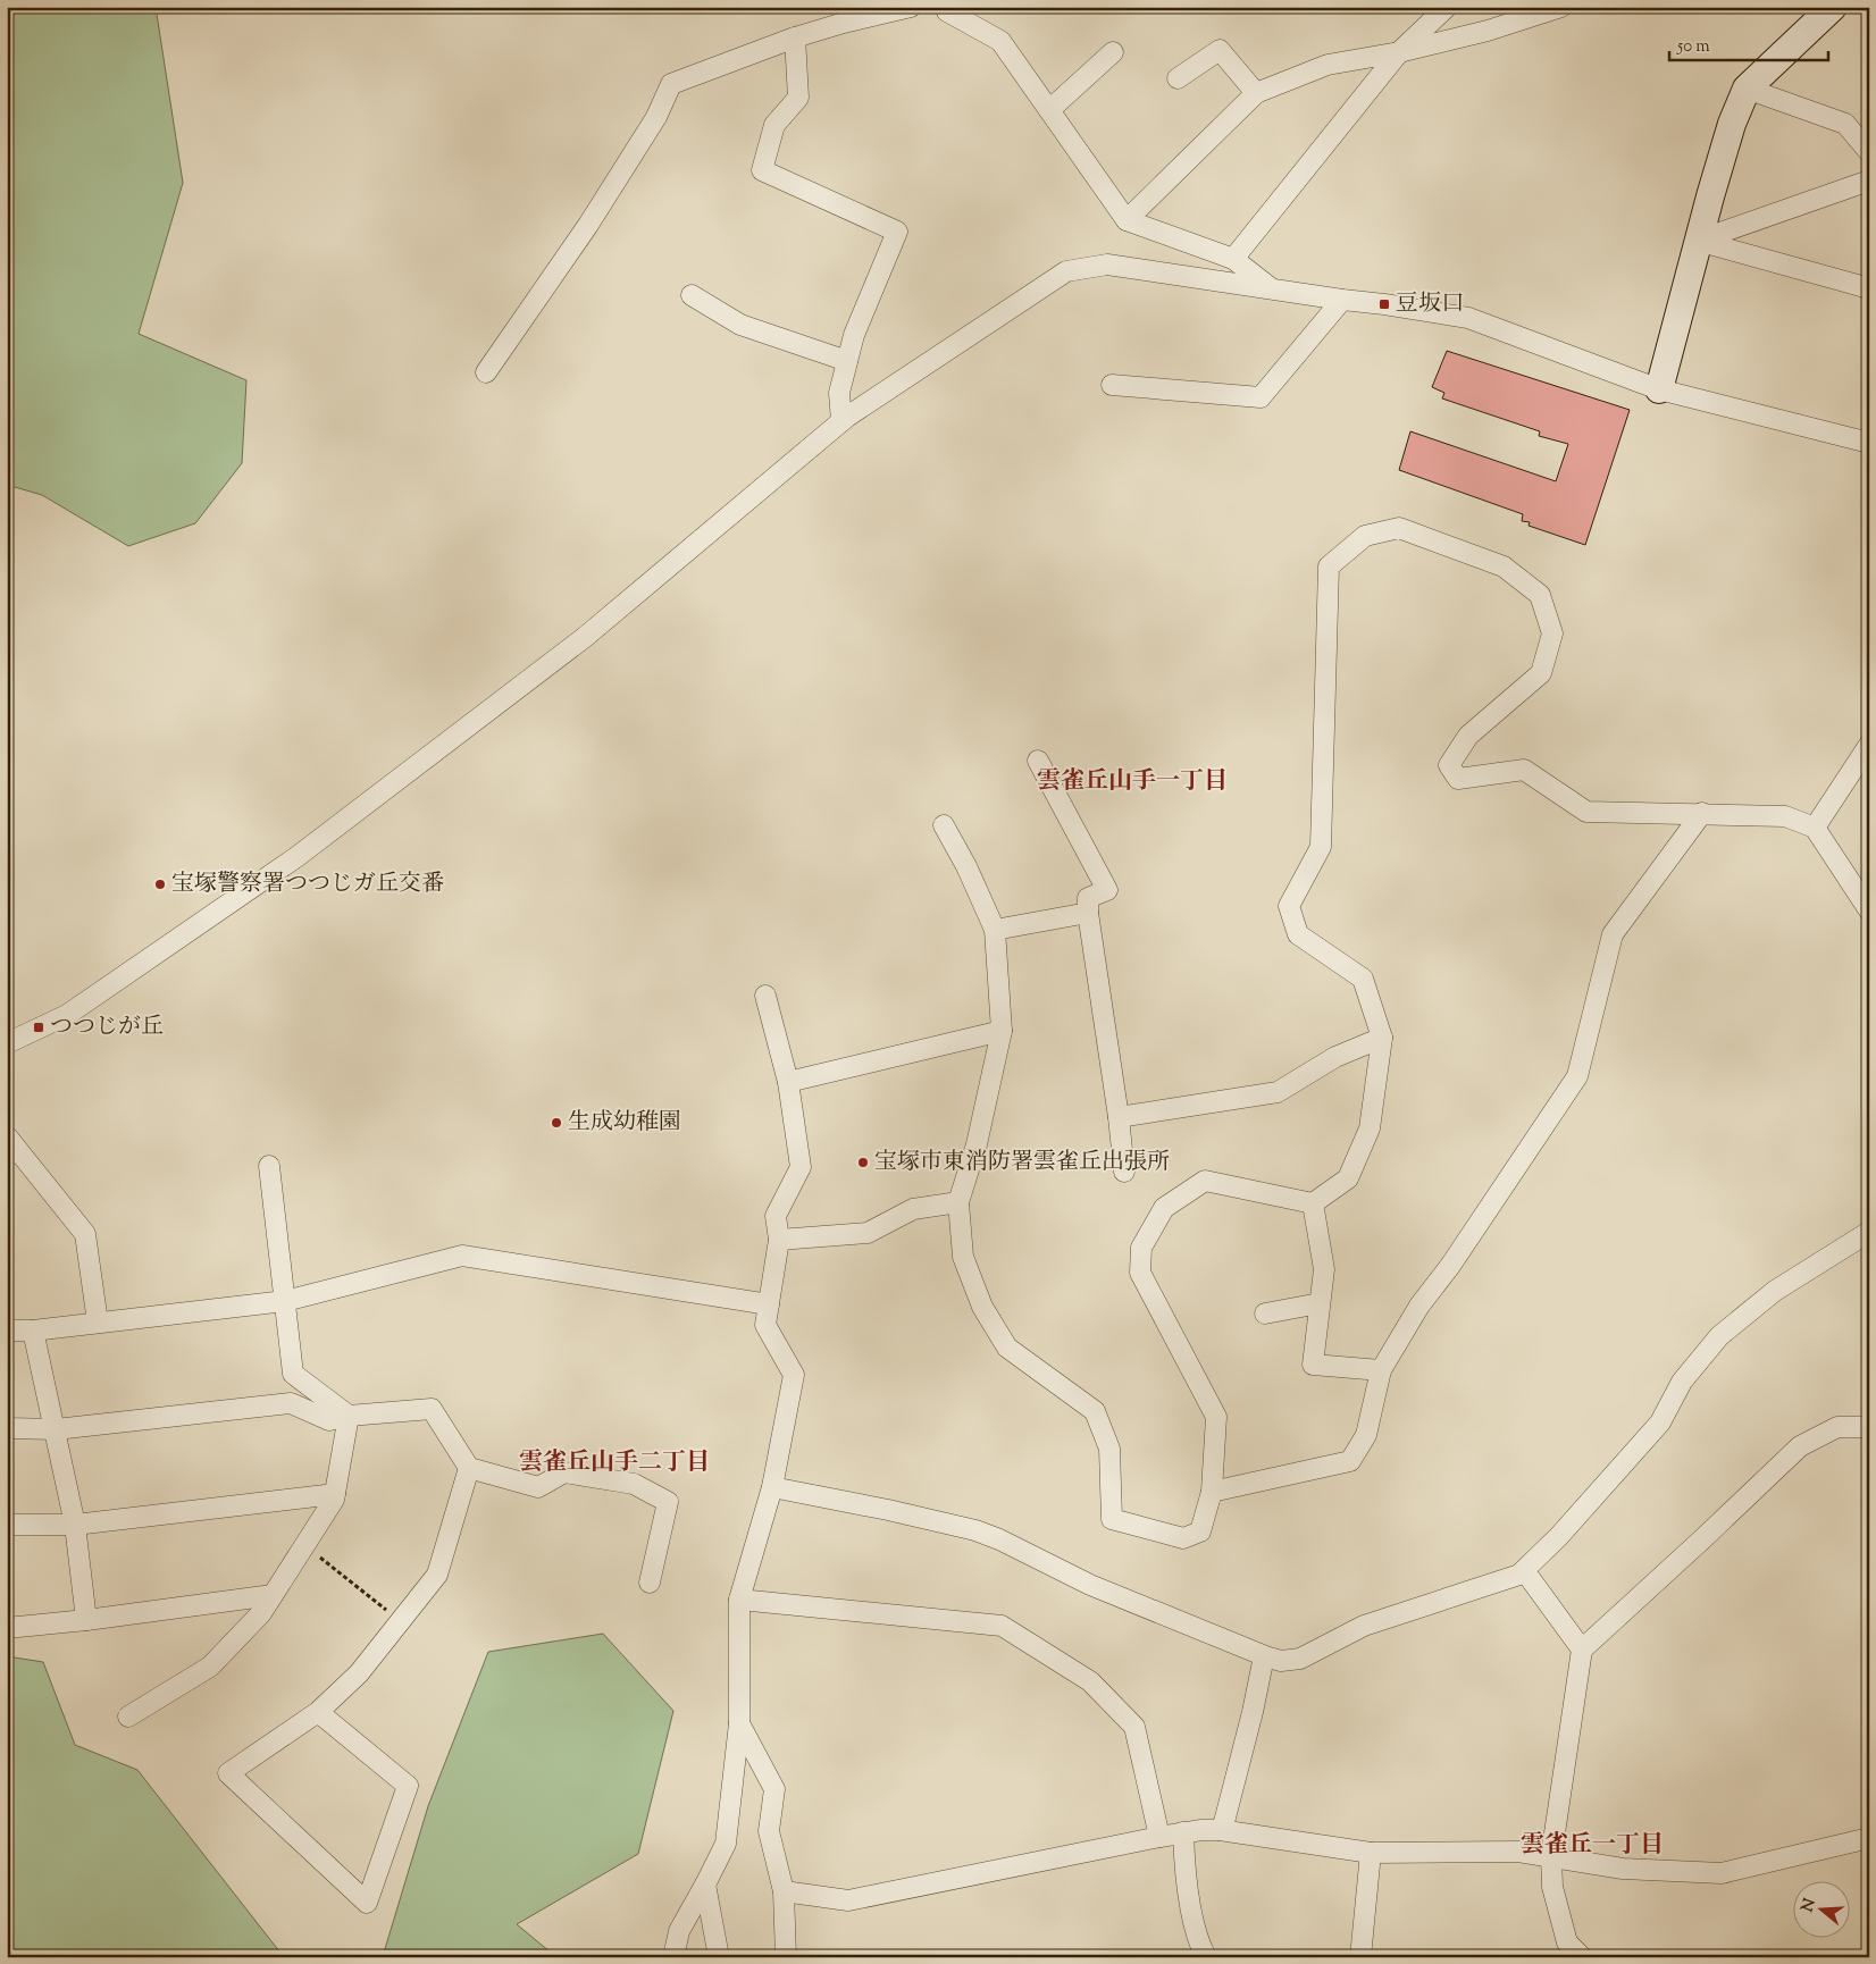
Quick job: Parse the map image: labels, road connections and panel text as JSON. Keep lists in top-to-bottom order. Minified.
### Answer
{"districts":["雲雀丘山手一丁目","雲雀丘山手二丁目","雲雀丘一丁目"],"places":{"transit":["豆坂口","つつじが丘"],"other":["宝塚警察署つつじガ丘交番","生成幼稚園","宝塚市東消防署雲雀丘出張所"]},"scale_bar":"50 m","north":"left"}
